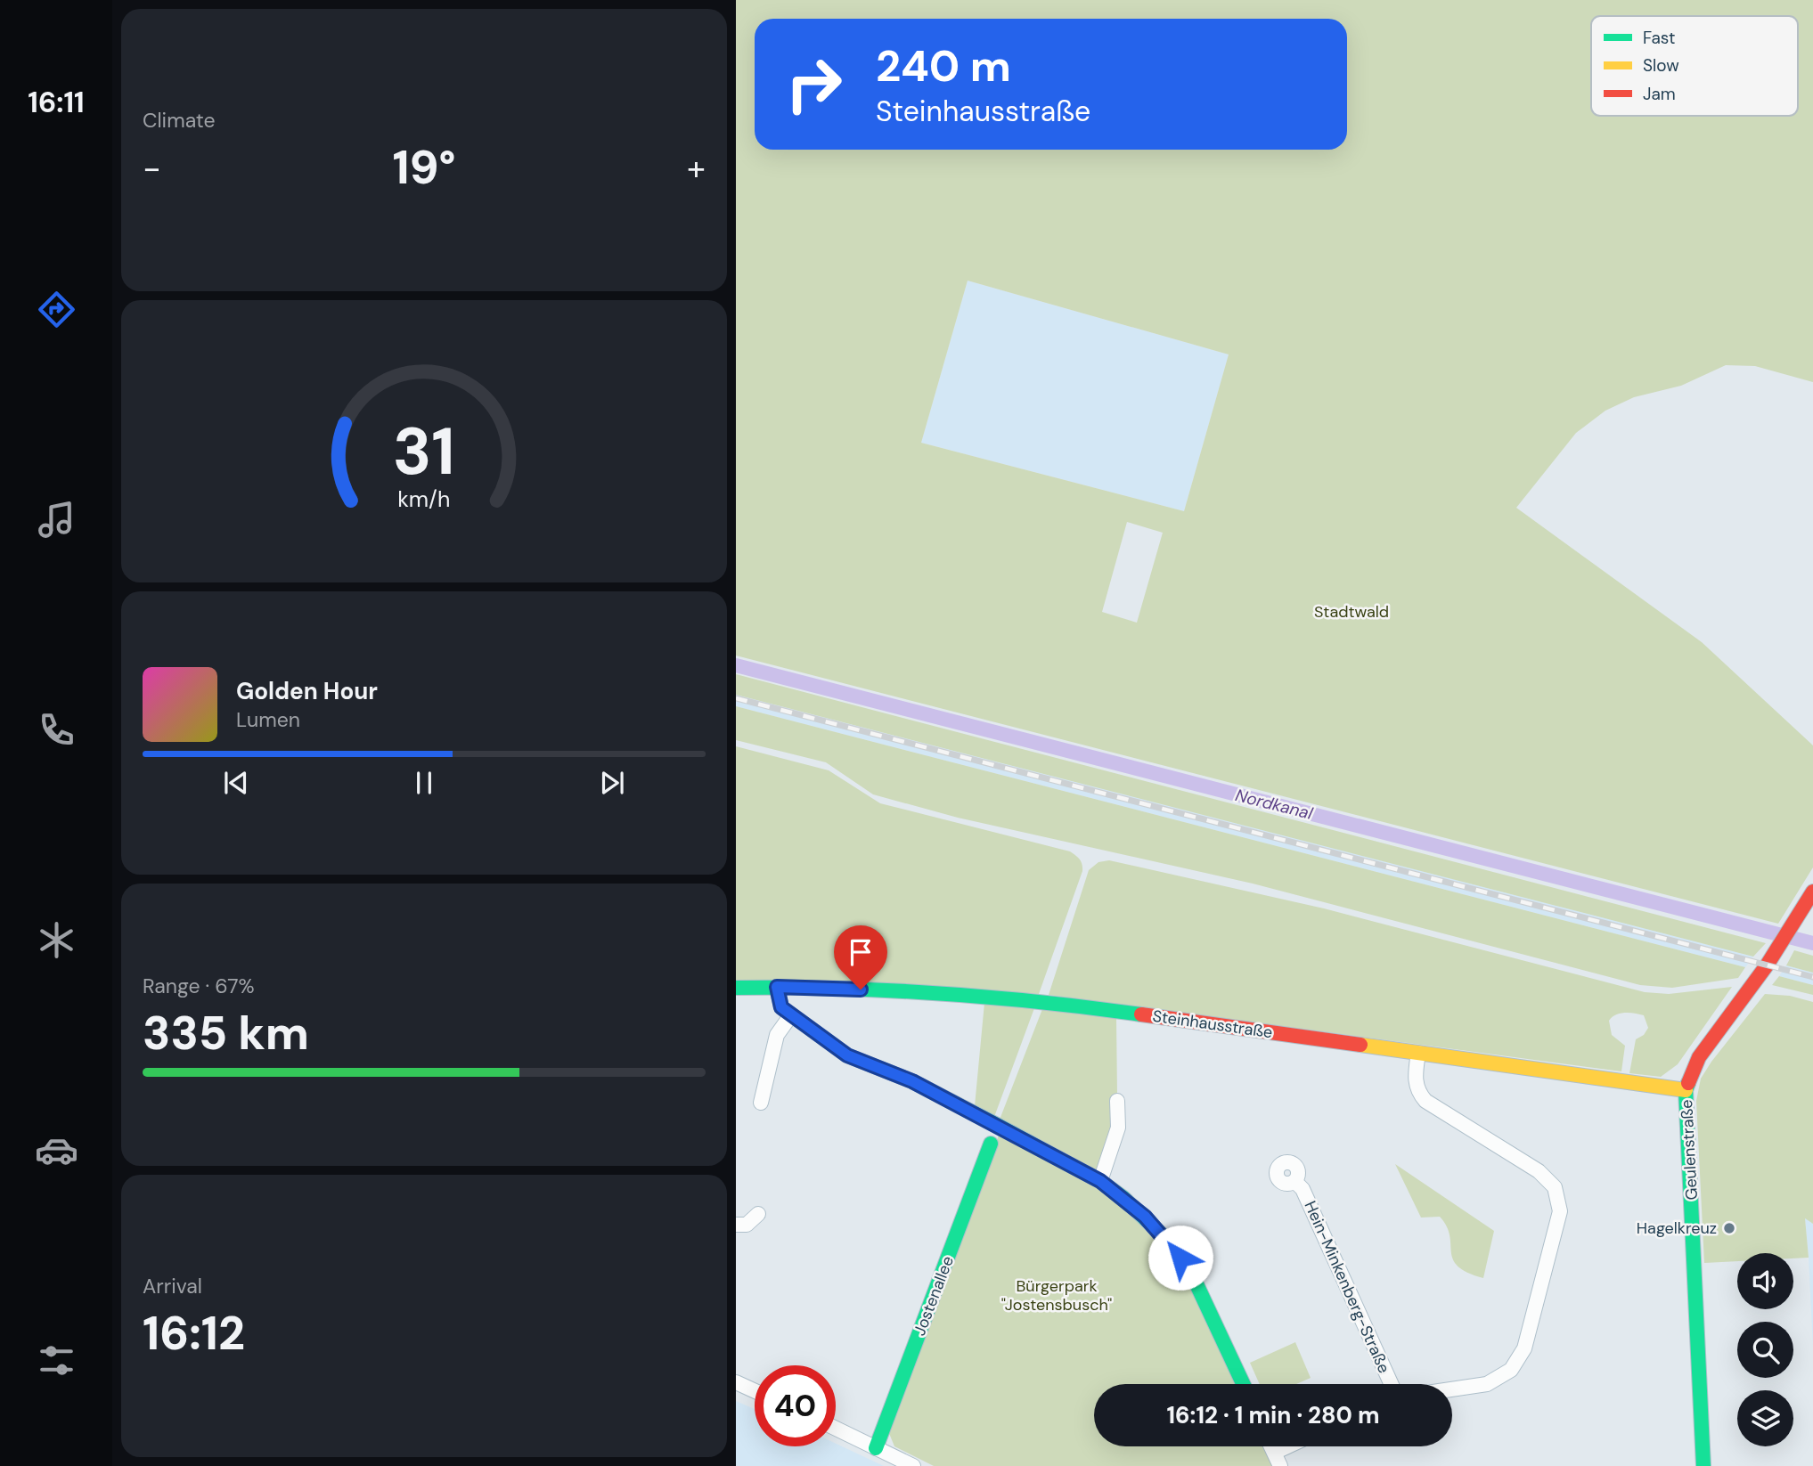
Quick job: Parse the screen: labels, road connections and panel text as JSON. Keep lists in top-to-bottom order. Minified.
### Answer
{"streets":{"street":["Steinhausstraße","Geulenstraße","Hein-Minkenberg-Straße","Jostenallee"]},"crossings":[["Steinhausstraße","Geulenstraße"]],"water":["Nordkanal"],"parks":["Stadtwald","Bürgerpark \"Jostensbusch\""],"places":["Hagelkreuz"],"legend":["Fast","Slow","Jam"],"page":{"tabs":"16:11","tile":["Climate",["Range · 67%","335 km"],["Arrival","16:12"]],"turn":["240 m","Steinhausstraße"],"heat":["−","19°","+"],"song":["Golden Hour","Lumen"],"limit":"40","trip":"16:12 · 1 min · 280 m","gauge":["31","km/h"]}}
